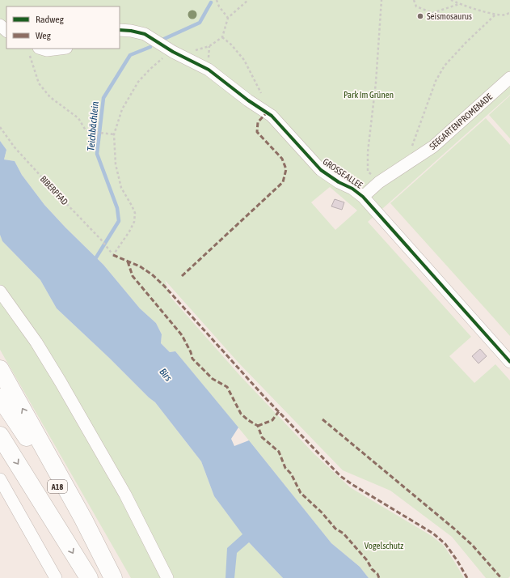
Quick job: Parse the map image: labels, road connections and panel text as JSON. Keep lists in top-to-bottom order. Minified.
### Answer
{"streets":{"highway":["A18"],"lane":["SEEGARTENPROMENADE","GROSSE ALLEE"],"path":["BIBERPFAD"]},"crossings":[["SEEGARTENPROMENADE","GROSSE ALLEE"]],"water":["Teichbächlein","Birs"],"parks":["Park Im Grünen","Vogelschutz"],"places":["Seismosaurus"],"legend":["Radweg","Weg"]}
